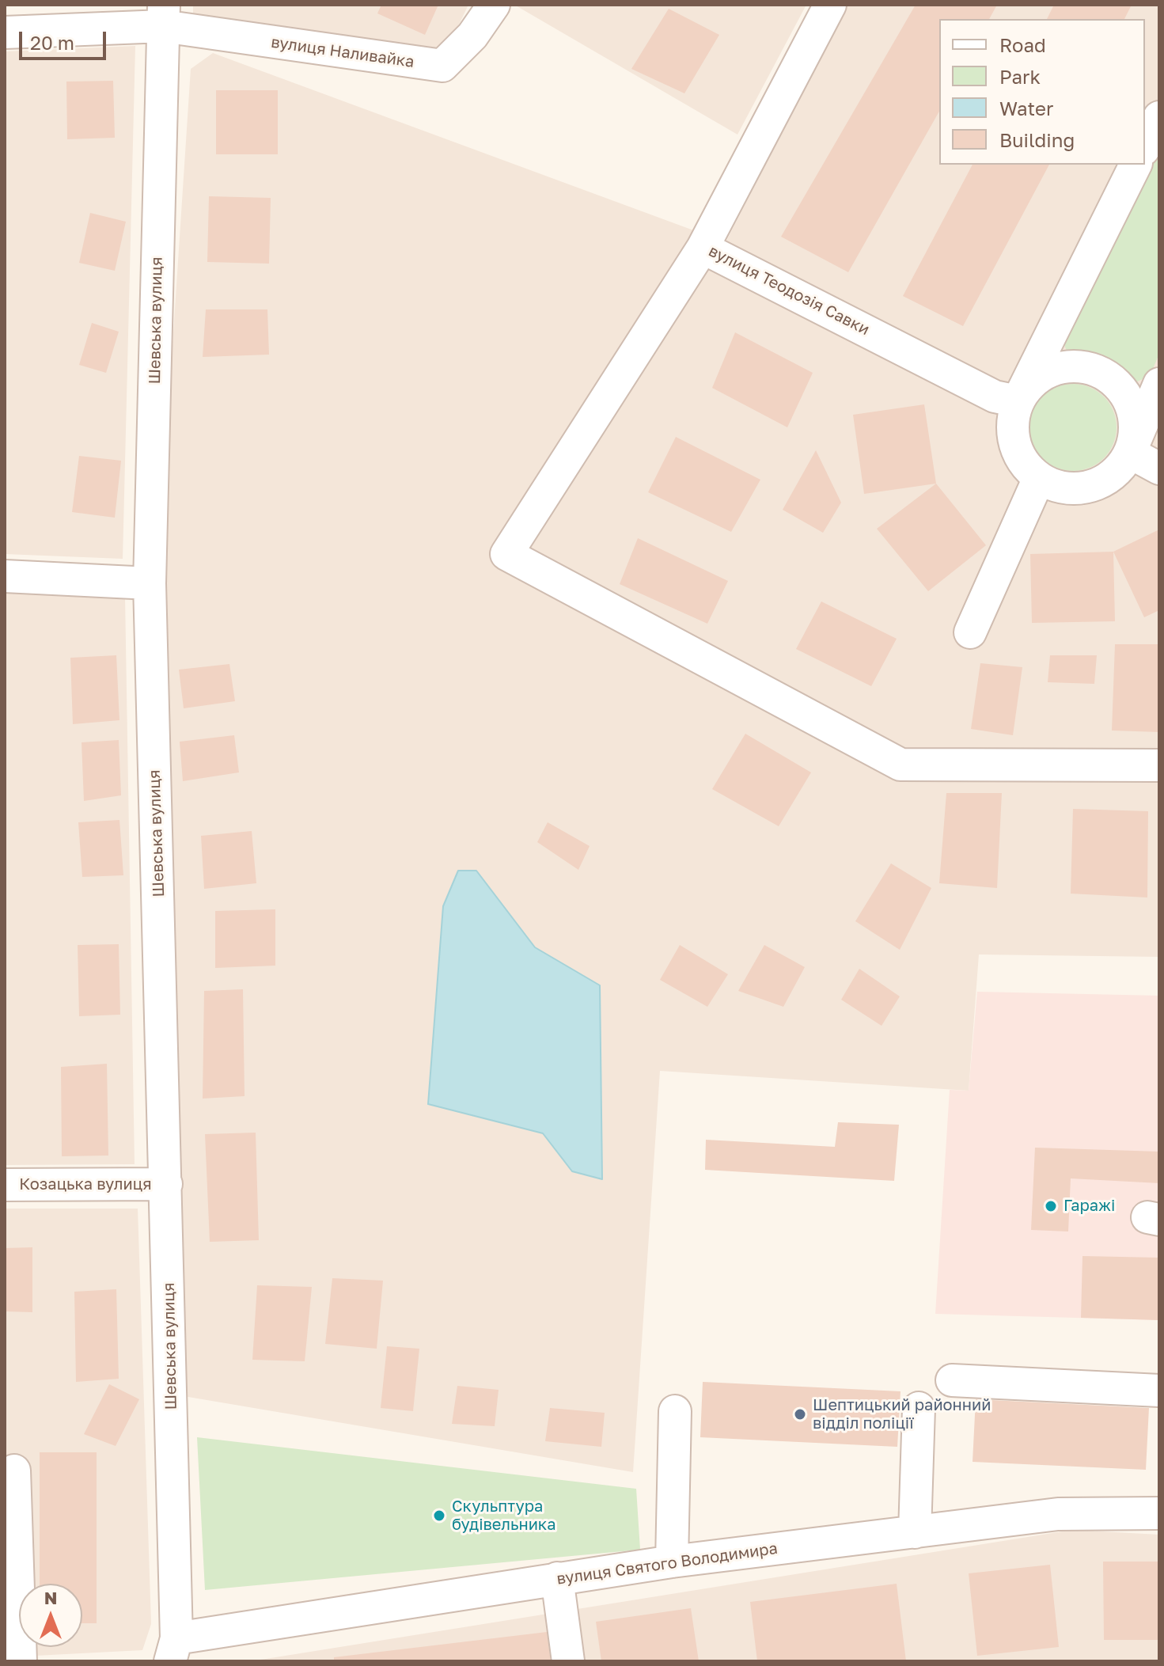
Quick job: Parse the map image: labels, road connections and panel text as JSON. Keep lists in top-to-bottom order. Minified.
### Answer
{"streets":{"street":["вулиця Наливайка","вулиця Теодозія Савки","Шевська вулиця","Козацька вулиця","вулиця Святого Володимира"]},"crossings":[["вулиця Наливайка","Шевська вулиця"],["Шевська вулиця","Козацька вулиця"],["Шевська вулиця","вулиця Святого Володимира"]],"places":["Гаражі","Шептицький районний відділ поліції","Скульптура будівельника"],"legend":["Road","Park","Water","Building"],"scale_bar":"20 m","north":"top"}
